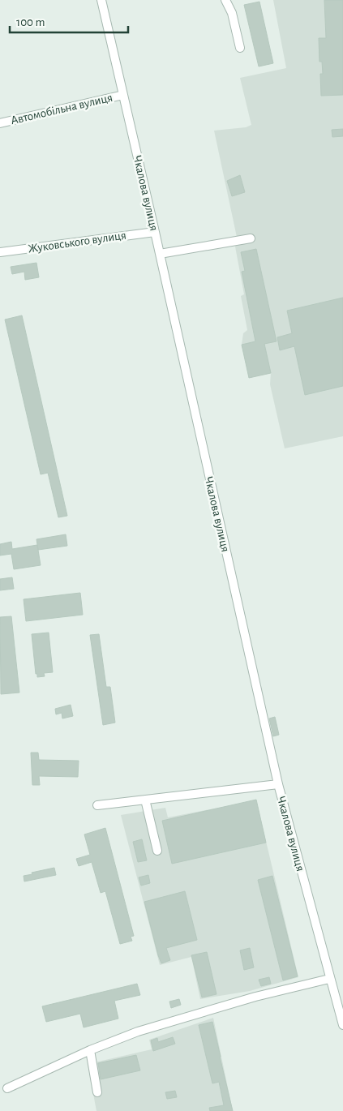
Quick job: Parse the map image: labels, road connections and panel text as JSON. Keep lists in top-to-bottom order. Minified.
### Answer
{"streets":{"street":["Автомобільна вулиця","Чкалова вулиця","Жуковського вулиця"]},"crossings":[["Автомобільна вулиця","Чкалова вулиця"],["Чкалова вулиця","Жуковського вулиця"]],"scale_bar":"100 m"}
